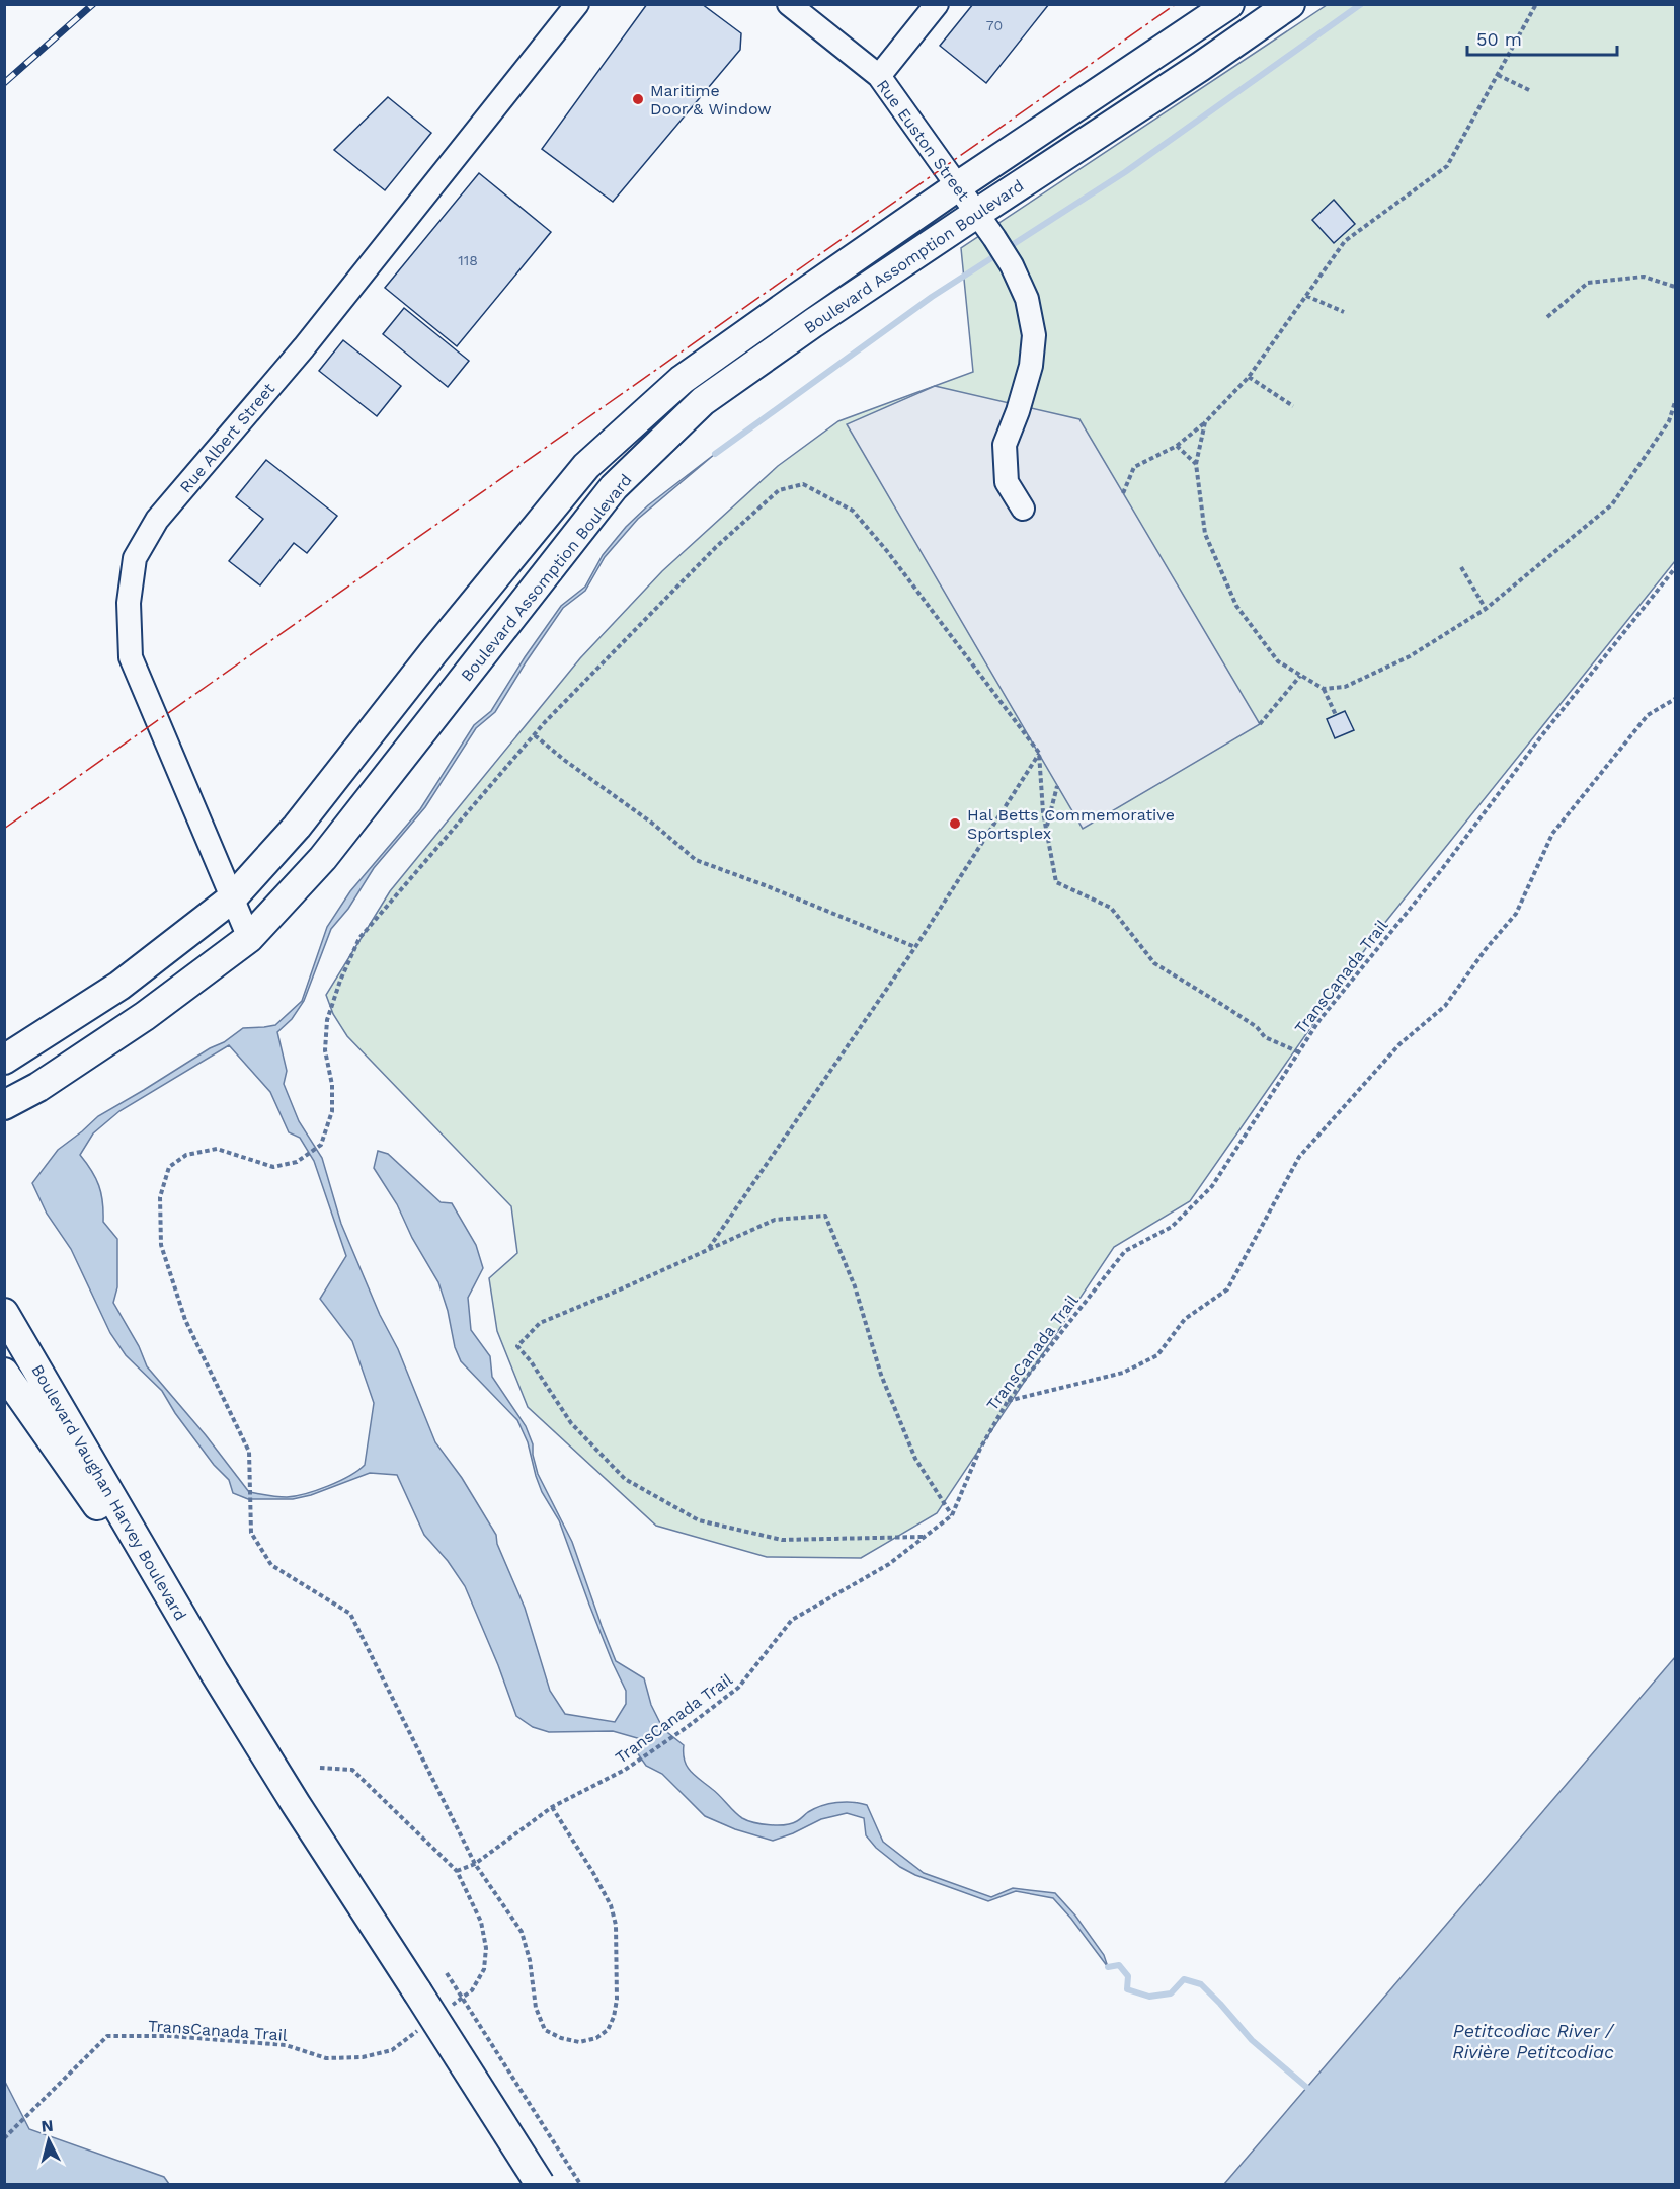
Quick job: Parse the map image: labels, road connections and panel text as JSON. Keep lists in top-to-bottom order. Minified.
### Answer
{"streets":{"main road":["Boulevard Assomption Boulevard","Boulevard Vaughan Harvey Boulevard"],"street":["Rue Euston Street","Rue Albert Street"],"path":["TransCanada Trail"]},"crossings":[["Rue Euston Street","Boulevard Assomption Boulevard"],["Boulevard Assomption Boulevard","Rue Albert Street"]],"water":["Petitcodiac River / Rivière Petitcodiac"],"places":["Maritime Door & Window","Hal Betts Commemorative Sportsplex"],"house_numbers":["70","118"],"scale_bar":"50 m","north":"top"}
